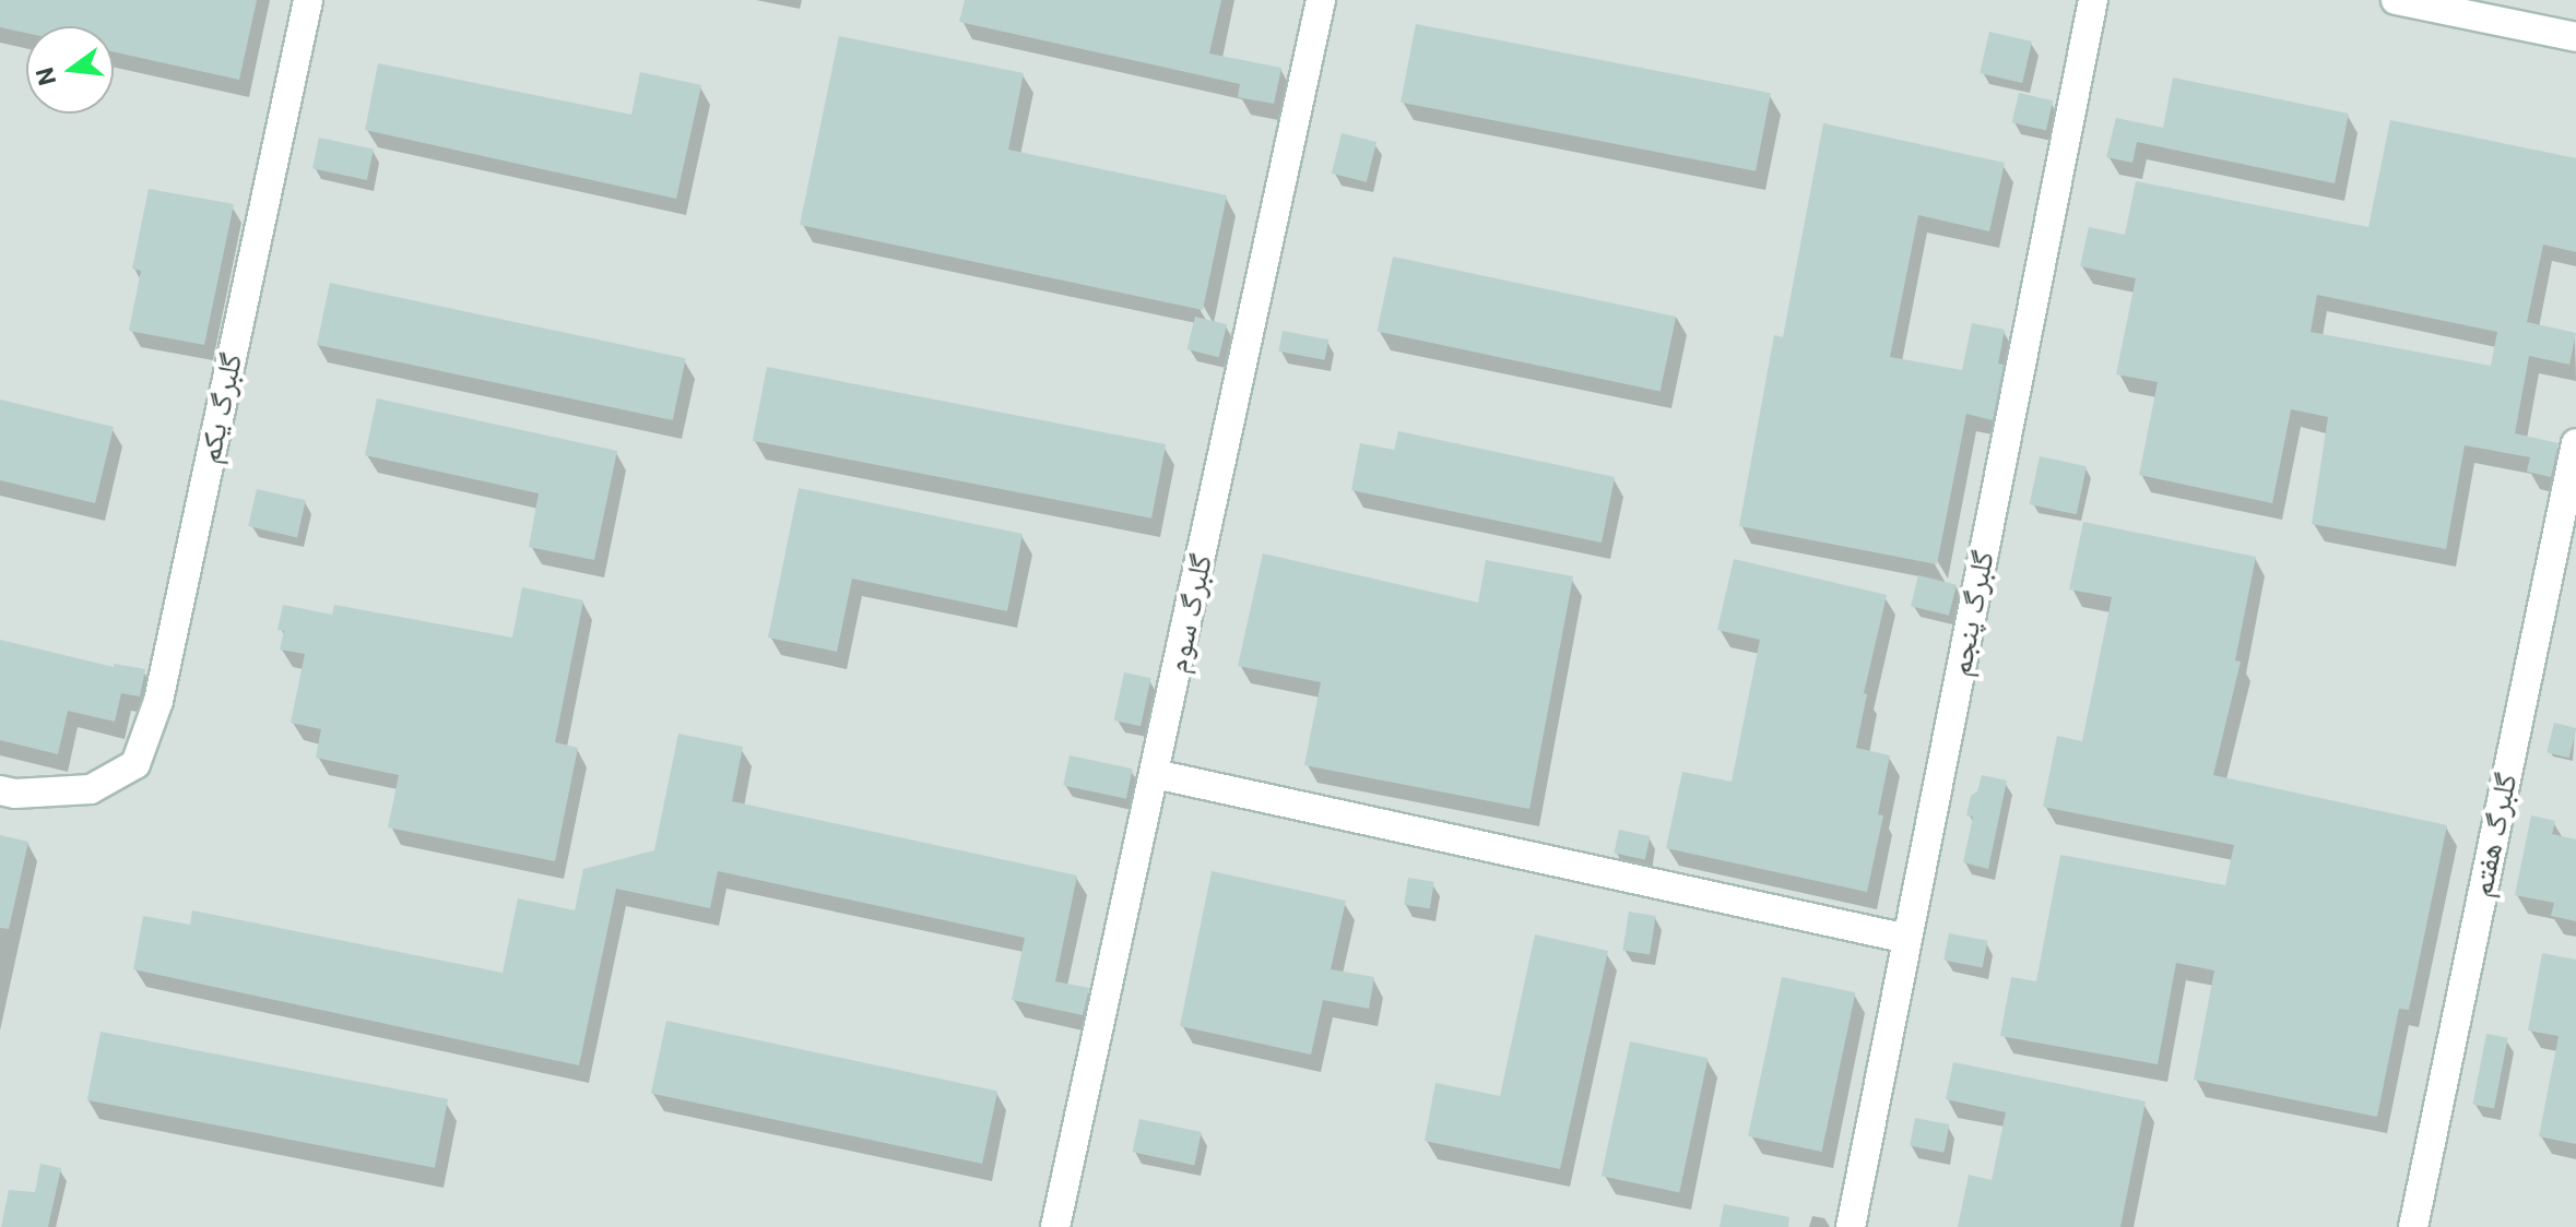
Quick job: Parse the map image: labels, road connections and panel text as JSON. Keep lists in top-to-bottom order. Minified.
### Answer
{"streets":{"street":["گلبرگ یکم","گلبرگ سوم","گلبرگ پنجم","گلبرگ هفتم"]},"north":"left"}
